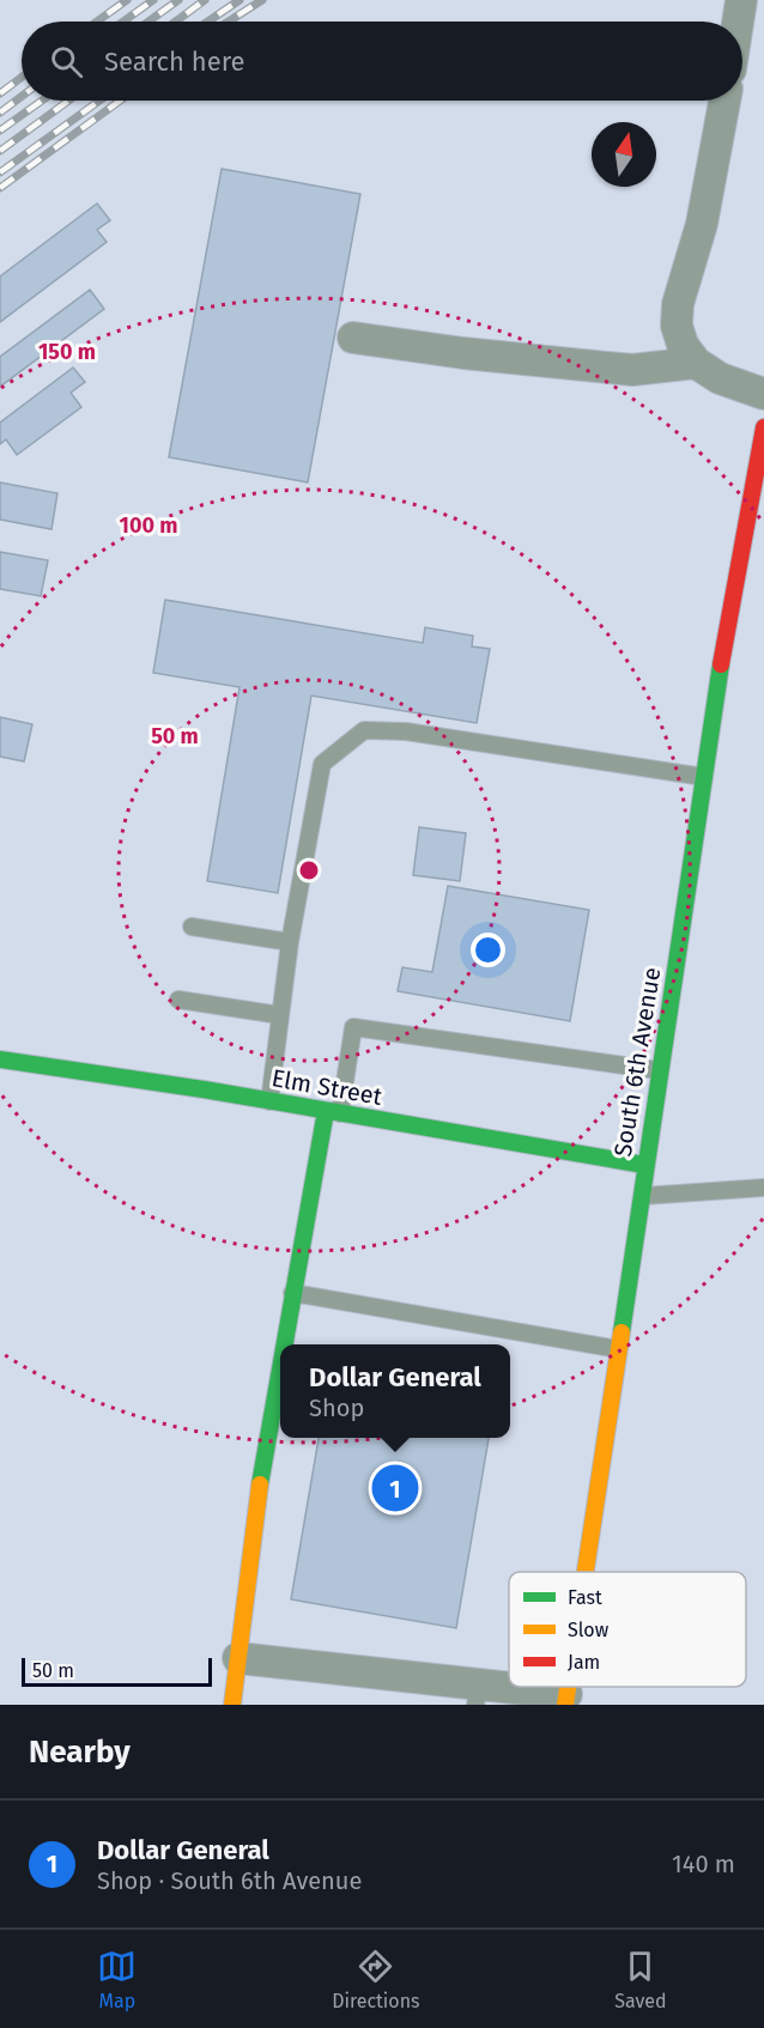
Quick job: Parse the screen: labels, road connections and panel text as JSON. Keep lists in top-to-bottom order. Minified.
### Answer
{"streets":{"main road":["South 6th Avenue","Elm Street"]},"crossings":[["South 6th Avenue","Elm Street"]],"legend":["Fast","Slow","Jam"],"scale_bar":"50 m","north":"top","page":{"search":"Search here","popup":["Dollar General","Shop"],"pins":"1","scale":"50 m","heading":"Nearby","list":[{"mark":"1","name":"Dollar General","note":"Shop · South 6th Avenue","value":"140 m"}],"nav":["Map","Directions","Saved"]},"rings":["150 m","100 m","50 m"]}
